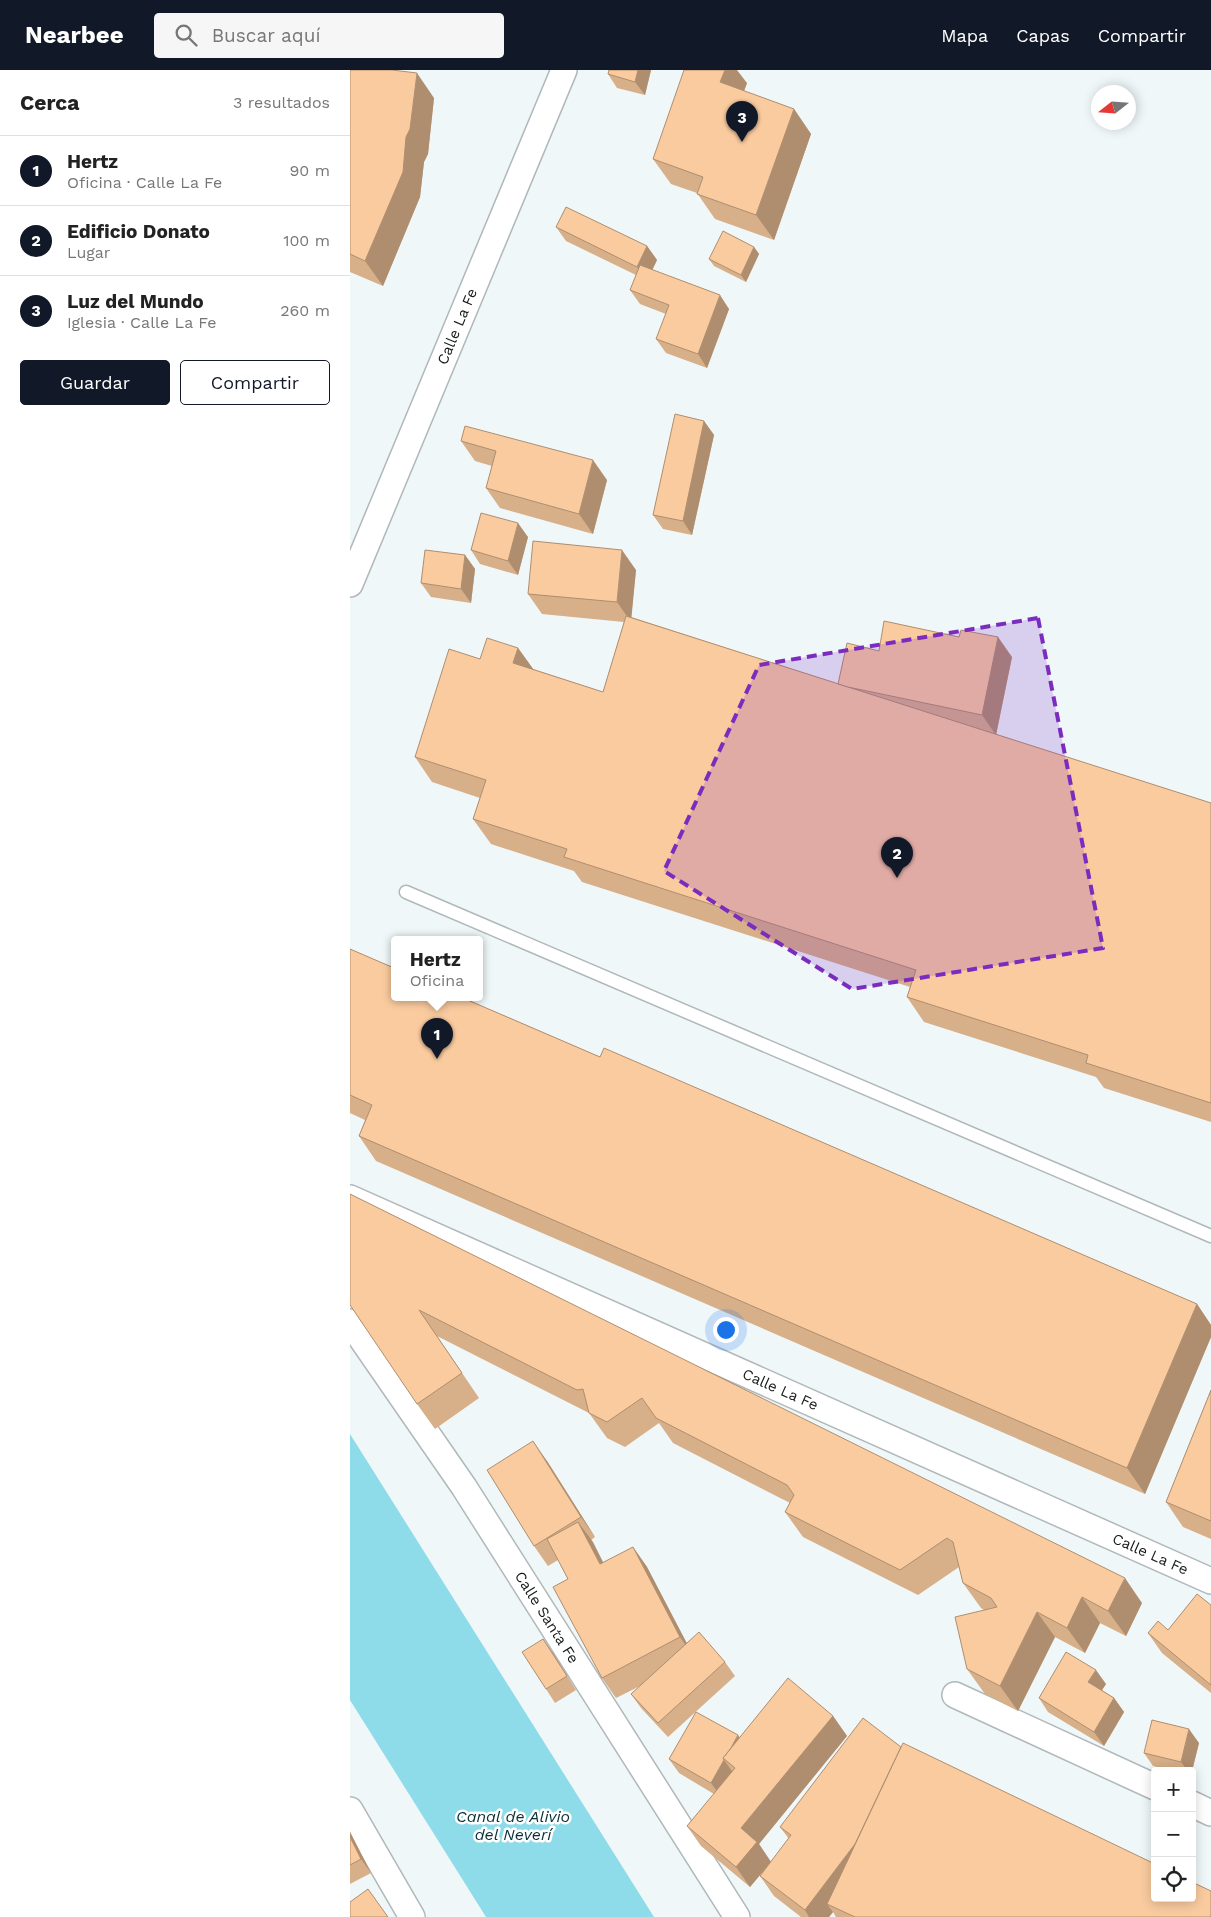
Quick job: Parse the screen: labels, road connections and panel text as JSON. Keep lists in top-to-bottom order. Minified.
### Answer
{"streets":{"street":["Calle La Fe","Calle Santa Fe"]},"water":["Canal de Alivio del Neverí"],"north":"left","page":{"header":"Nearbee","search":"Buscar aquí","nav":["Mapa","Capas","Compartir"],"heading":["Cerca","3 resultados"],"pins":["3","2","1"],"list":[{"mark":"1","name":"Hertz","note":"Oficina · Calle La Fe","value":"90 m"},{"mark":"2","name":"Edificio Donato","note":"Lugar","value":"100 m"},{"mark":"3","name":"Luz del Mundo","note":"Iglesia · Calle La Fe","value":"260 m"}],"buttons":["Guardar","Compartir"],"popup":["Hertz","Oficina"],"map_buttons":["+","−"]}}
